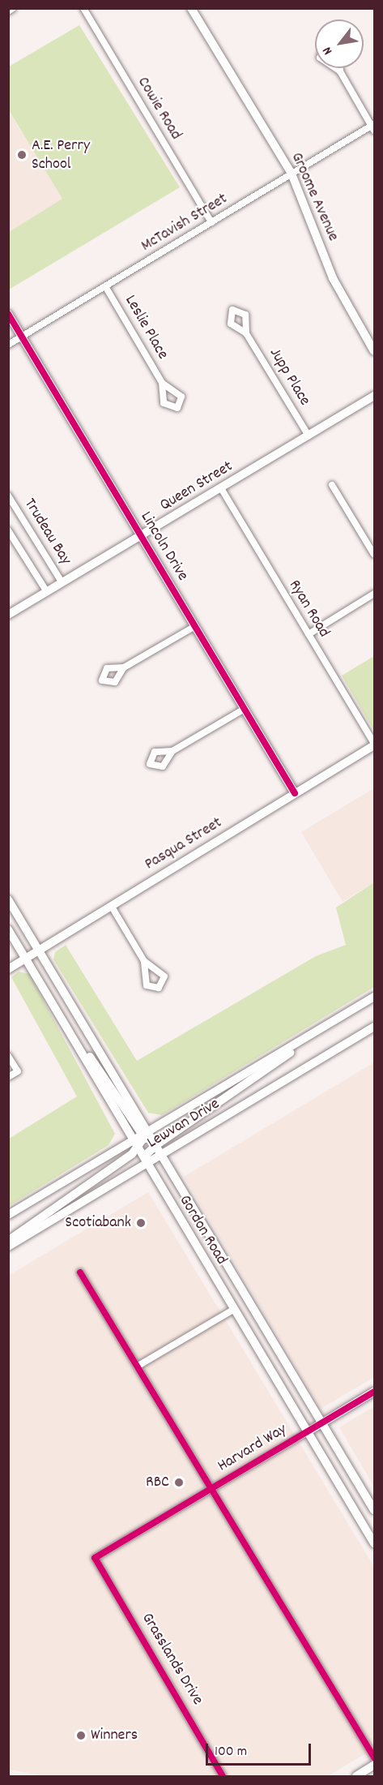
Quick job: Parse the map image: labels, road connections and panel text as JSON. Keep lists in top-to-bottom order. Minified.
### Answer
{"streets":{"main road":["Groome Avenue","Queen Street","Lincoln Drive","Pasqua Street","Lewvan Drive","Gordon Road","Harvard Way"],"street":["Cowie Road","McTavish Street","Leslie Place","Jupp Place","Trudeau Bay","Ryan Road","Grasslands Drive"]},"crossings":[["Cowie Road","McTavish Street"],["Groome Avenue","McTavish Street"],["McTavish Street","Leslie Place"],["McTavish Street","Lincoln Drive"],["Jupp Place","Queen Street"],["Queen Street","Trudeau Bay"],["Queen Street","Lincoln Drive"],["Queen Street","Ryan Road"],["Lincoln Drive","Pasqua Street"],["Ryan Road","Pasqua Street"],["Pasqua Street","Gordon Road"],["Lewvan Drive","Gordon Road"],["Gordon Road","Harvard Way"],["Harvard Way","Grasslands Drive"]],"places":["A.E. Perry School","Scotiabank","RBC","Winners"],"scale_bar":"100 m","north":"bottom left"}
